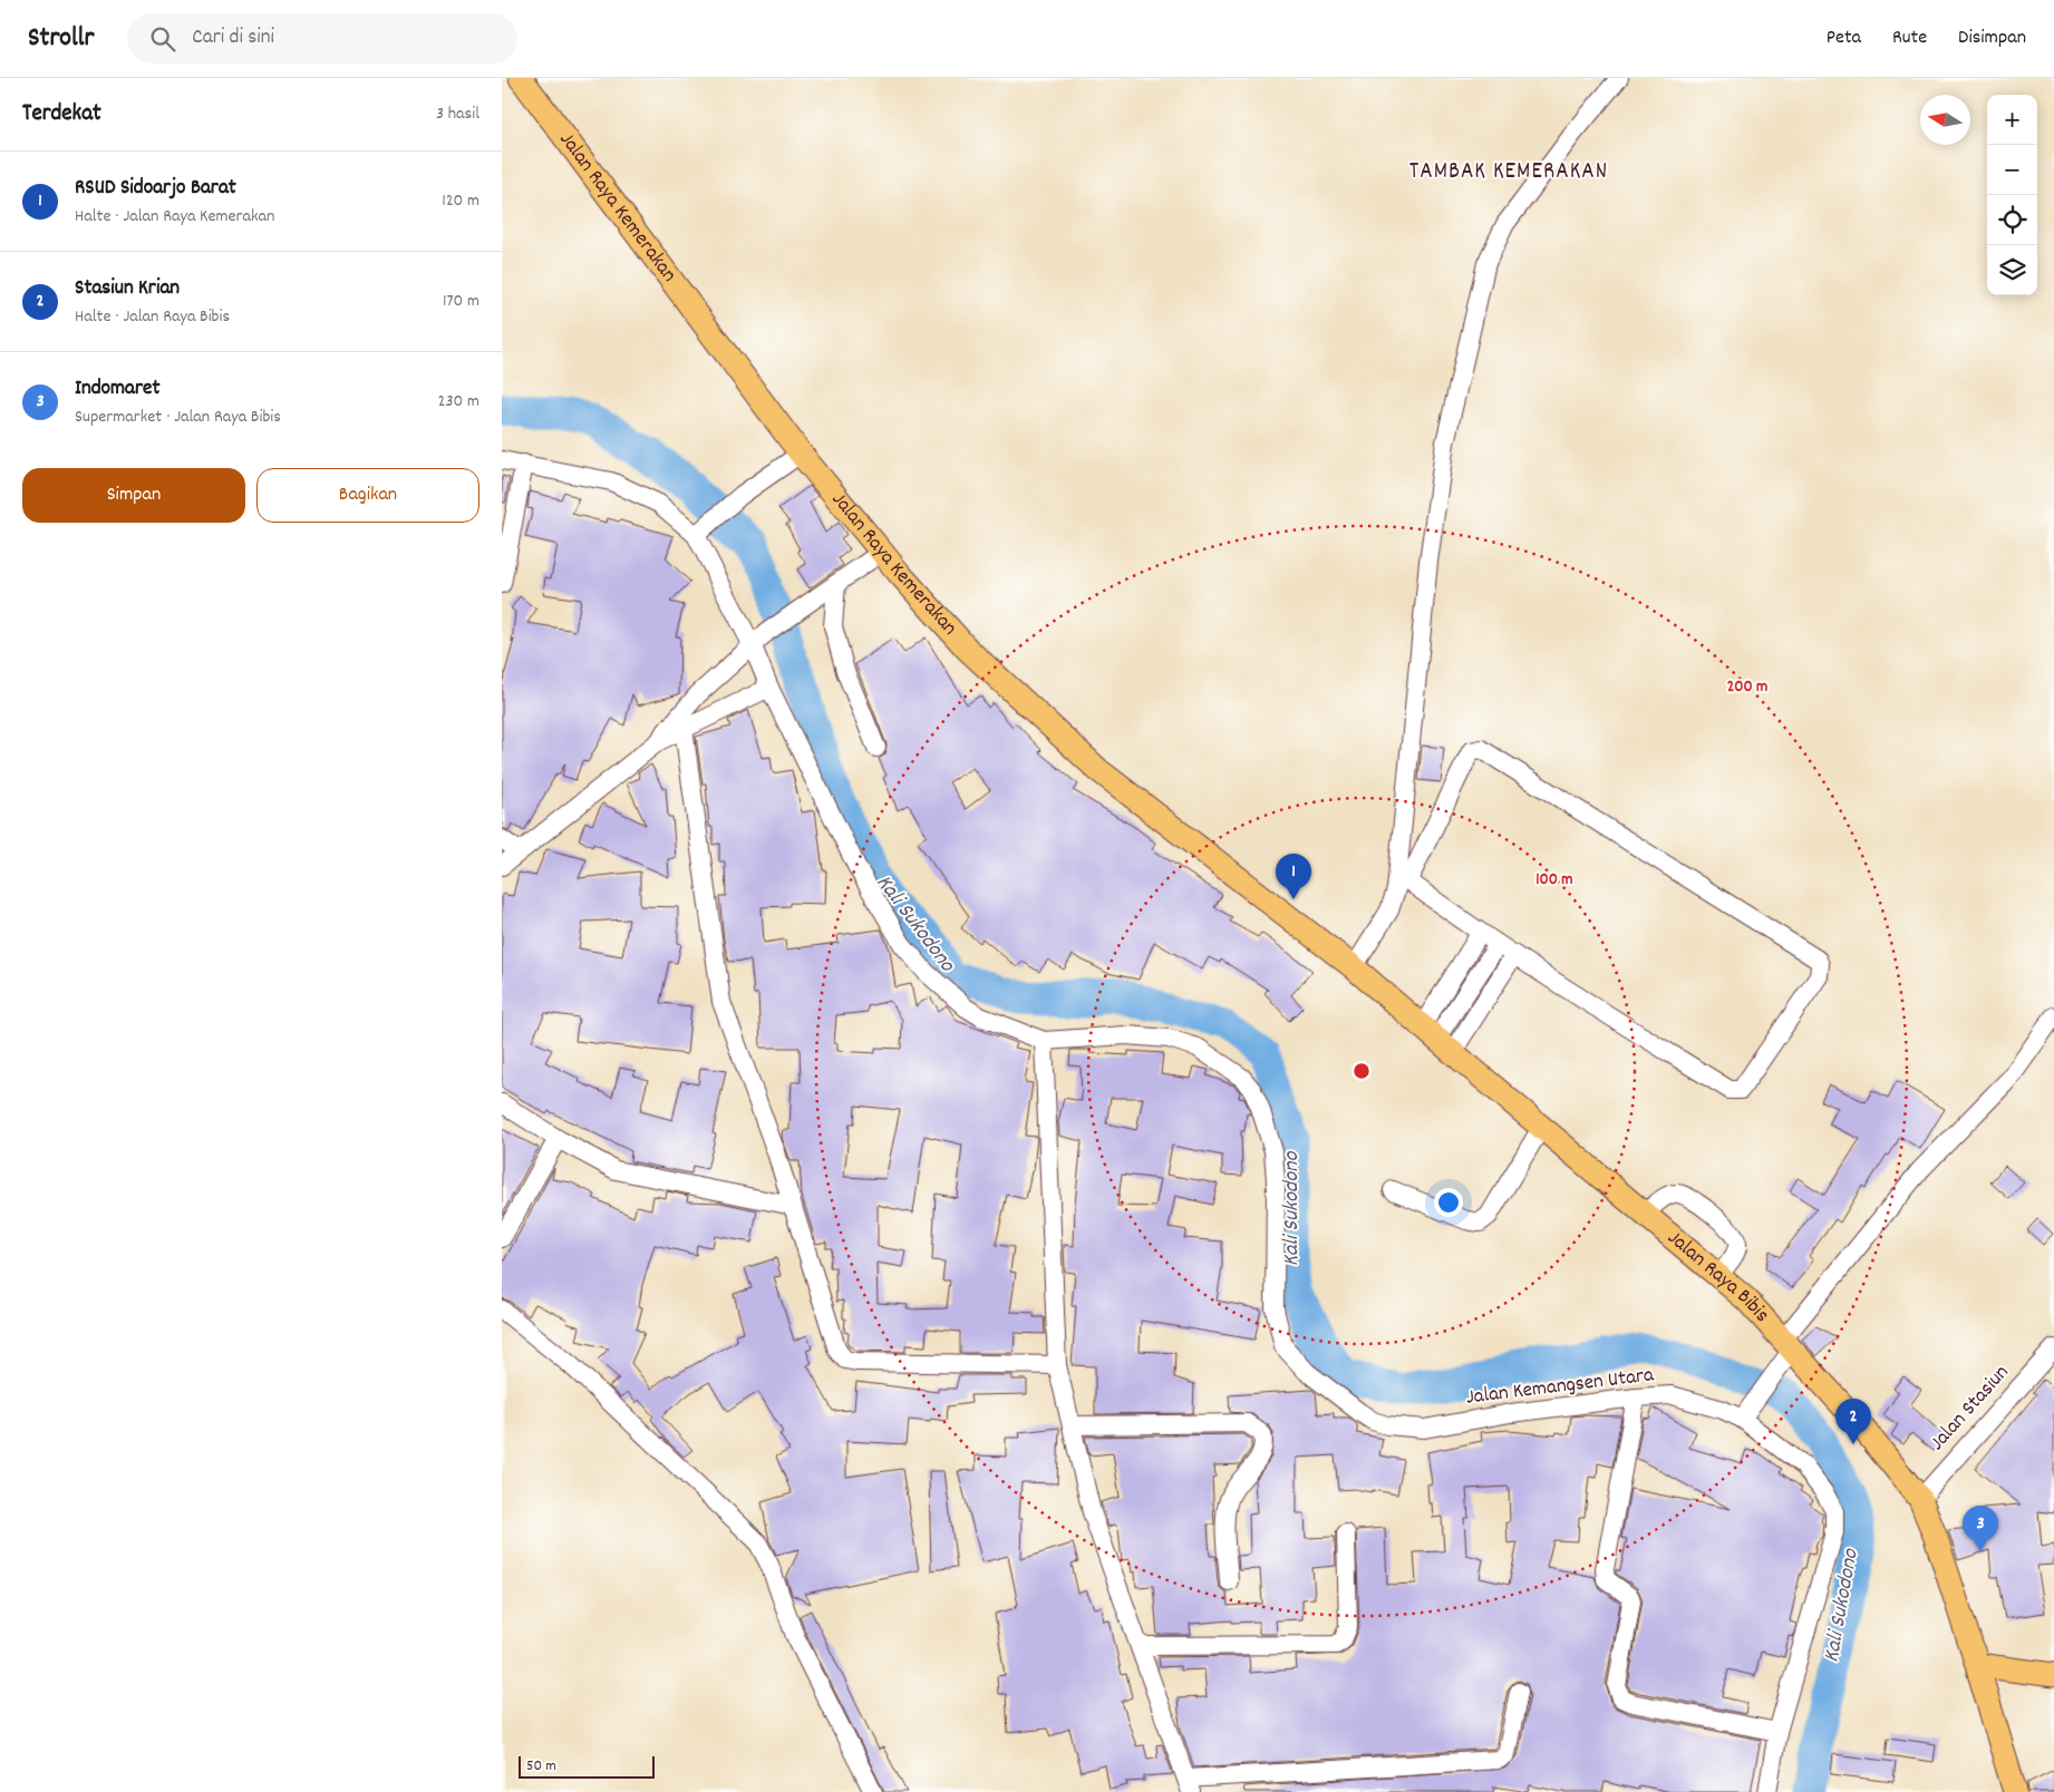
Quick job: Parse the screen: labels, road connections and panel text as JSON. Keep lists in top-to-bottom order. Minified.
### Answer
{"streets":{"main road":["Jalan Raya Kemerakan","Jalan Raya Bibis"],"street":["Jalan Kemangsen Utara","Jalan Stasiun"]},"crossings":[["Jalan Raya Kemerakan","Jalan Raya Bibis"],["Jalan Raya Bibis","Jalan Stasiun"]],"districts":["TAMBAK KEMERAKAN"],"water":["Kali Sukodono"],"scale_bar":"50 m","north":"left","page":{"header":"Strollr","search":"Cari di sini","nav":["Peta","Rute","Disimpan"],"heading":["Terdekat","3 hasil"],"map_buttons":["+","−"],"list":[{"mark":"1","name":"RSUD Sidoarjo Barat","note":"Halte · Jalan Raya Kemerakan","value":"120 m"},{"mark":"2","name":"Stasiun Krian","note":"Halte · Jalan Raya Bibis","value":"170 m"},{"mark":"3","name":"Indomaret","note":"Supermarket · Jalan Raya Bibis","value":"230 m"}],"buttons":["Simpan","Bagikan"],"pins":["1","2","3"],"scale":"50 m"},"rings":["200 m","100 m"]}
